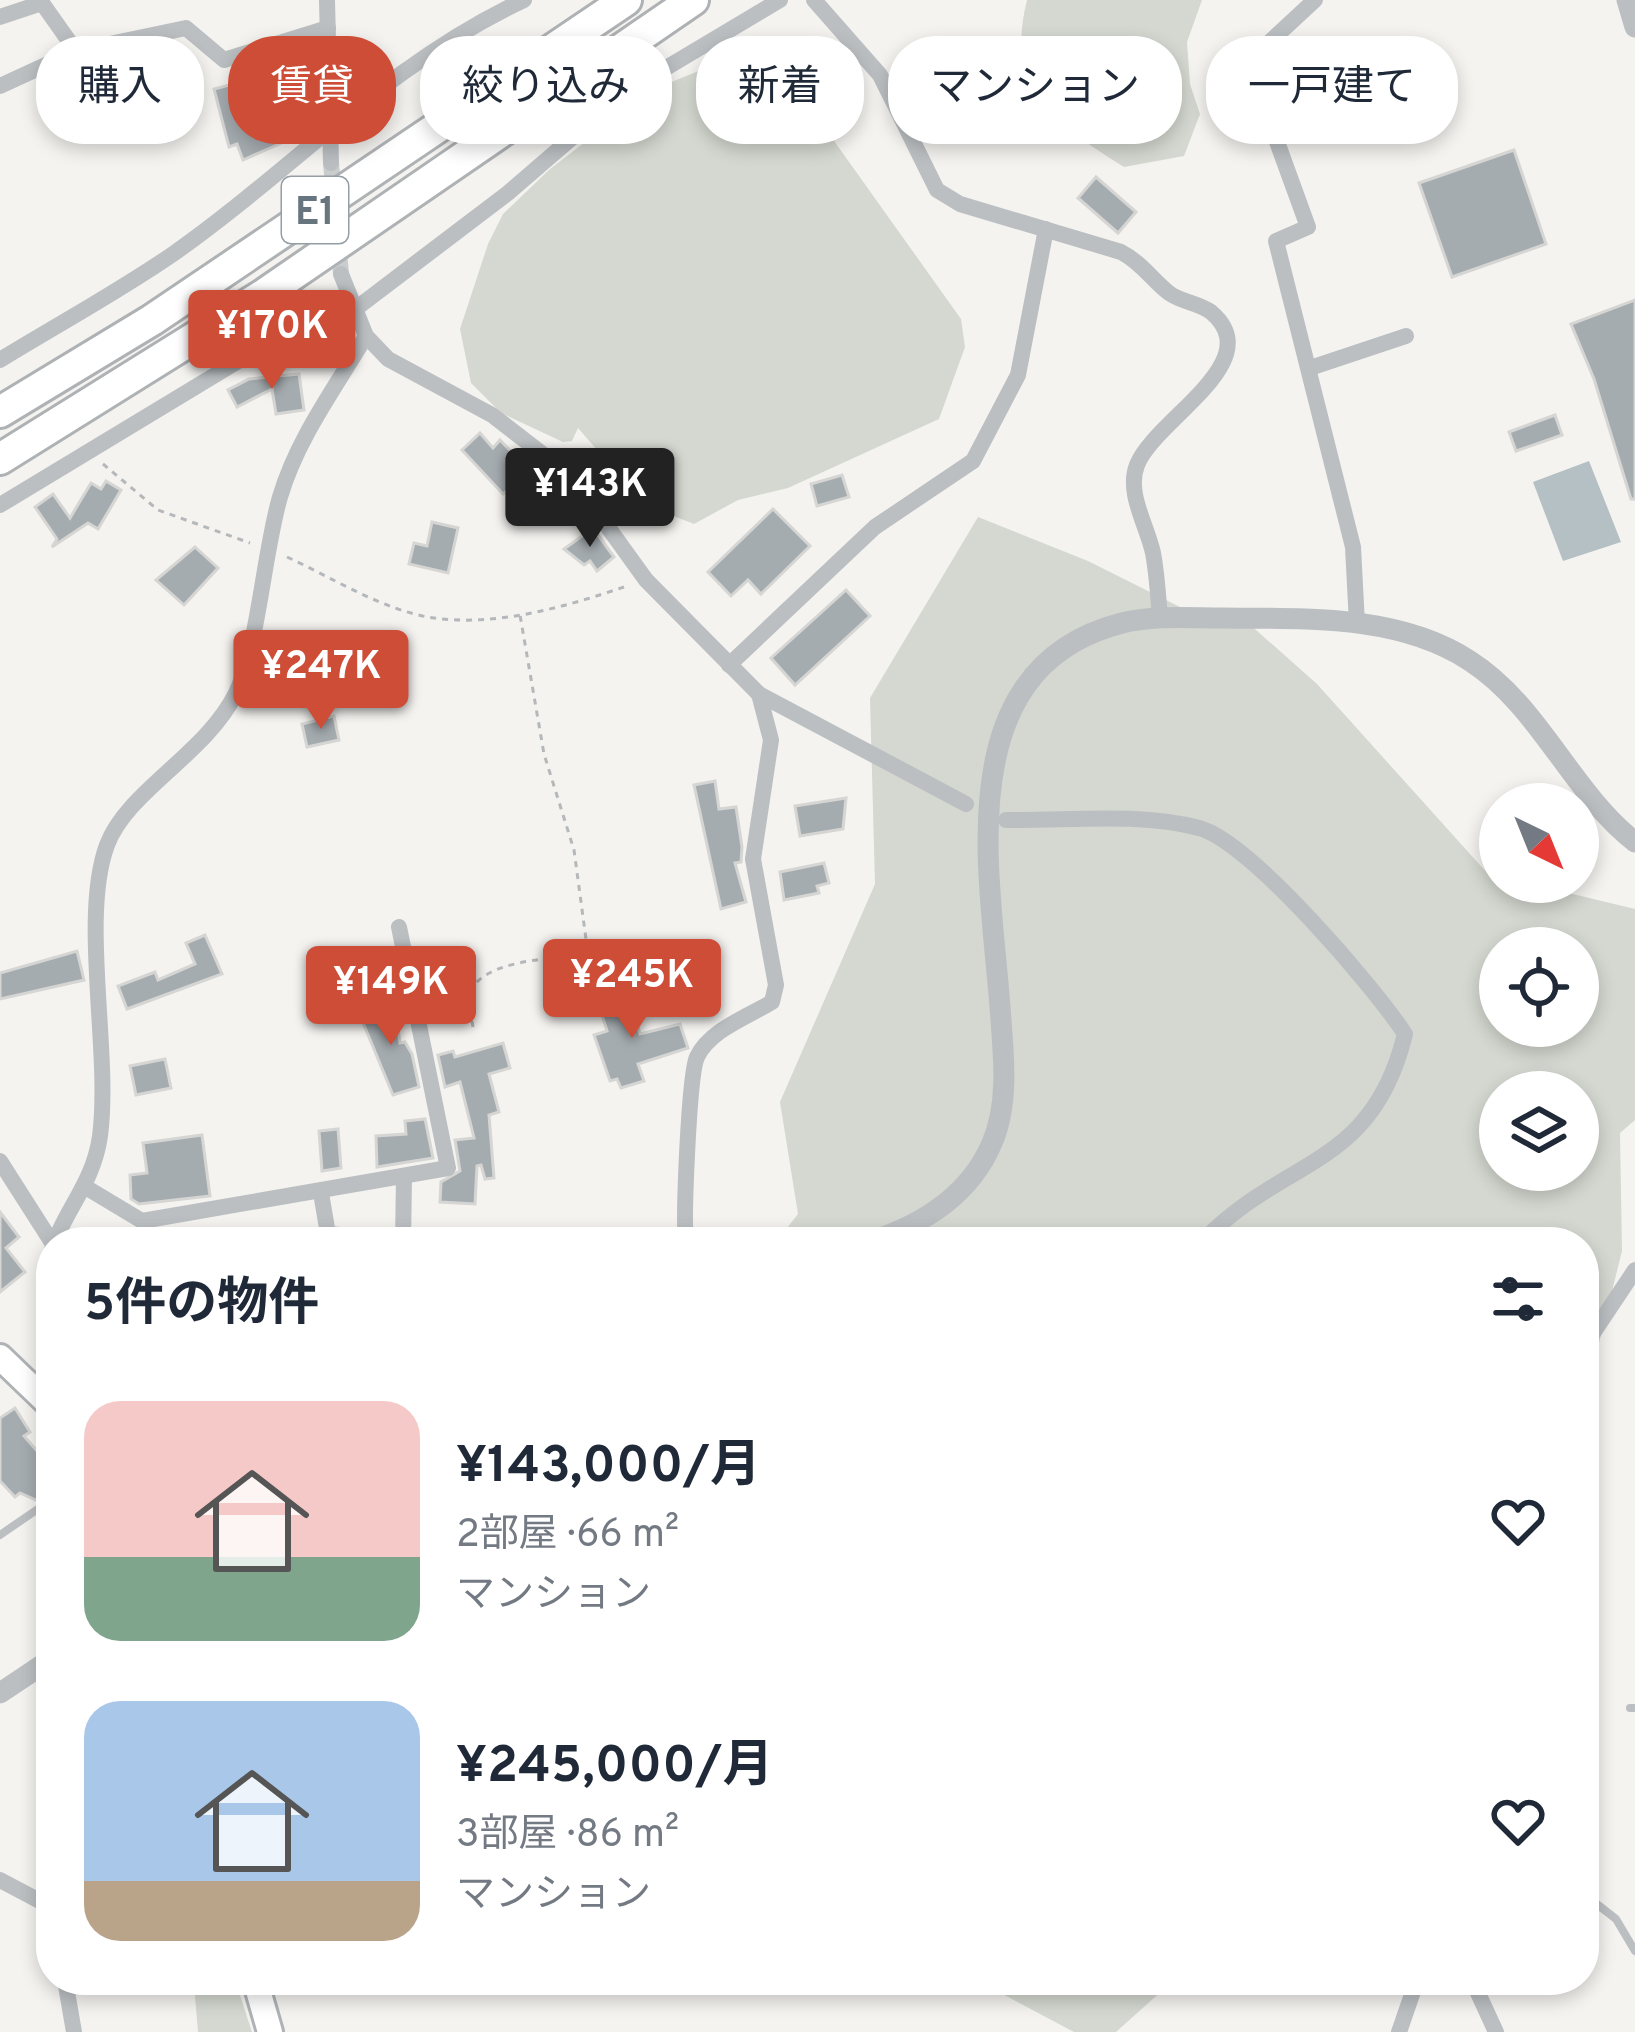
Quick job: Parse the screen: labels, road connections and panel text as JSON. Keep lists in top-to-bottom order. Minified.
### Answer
{"streets":{"highway":["E1"]},"north":"bottom right","page":{"chip":["購入","賃貸","絞り込み","新着","マンション","一戸建て"],"price":["¥170K","¥143K","¥247K","¥245K","¥149K"],"heading":"5件の物件","list":[{"name":"¥143,000/月","note":"2部屋 · 66 m² · マンション"},{"name":"¥245,000/月","note":"3部屋 · 86 m² · マンション"}]}}
